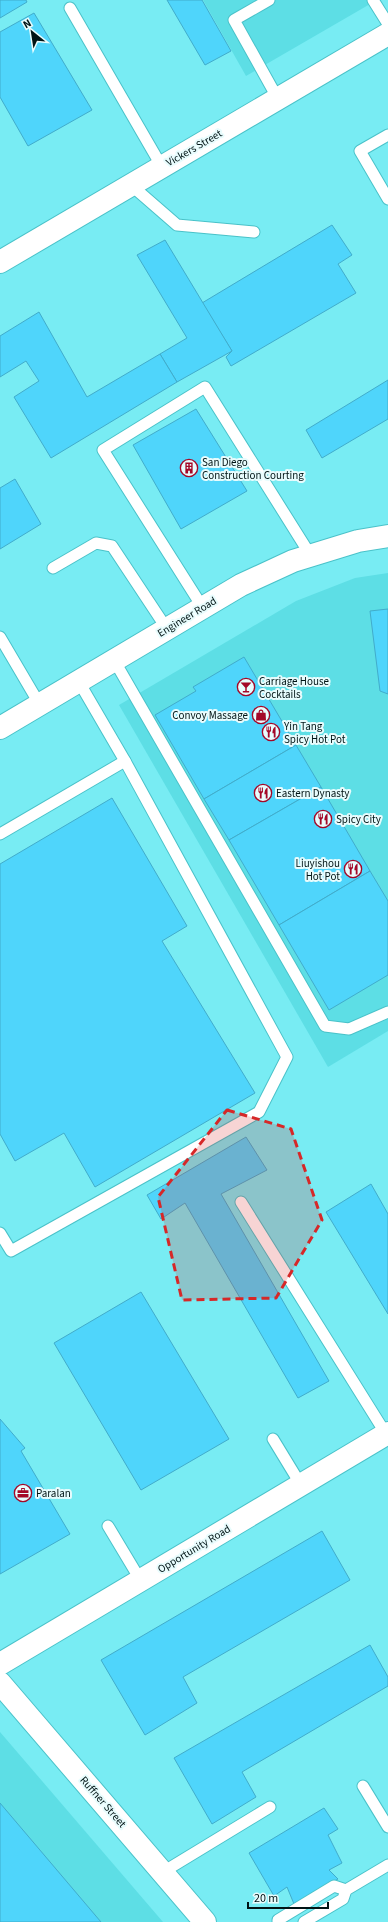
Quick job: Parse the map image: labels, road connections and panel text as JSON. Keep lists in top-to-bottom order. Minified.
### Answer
{"streets":{"street":["Vickers Street","Engineer Road","Opportunity Road","Ruffner Street"]},"places":{"building":["San Diego Construction Courting"],"bar":["Carriage House Cocktails"],"shop":["Convoy Massage"],"restaurant":["Yin Tang Spicy Hot Pot","Eastern Dynasty","Spicy City","Liuyishou Hot Pot"],"office":["Paralan"]},"scale_bar":"20 m","north":"top left"}
